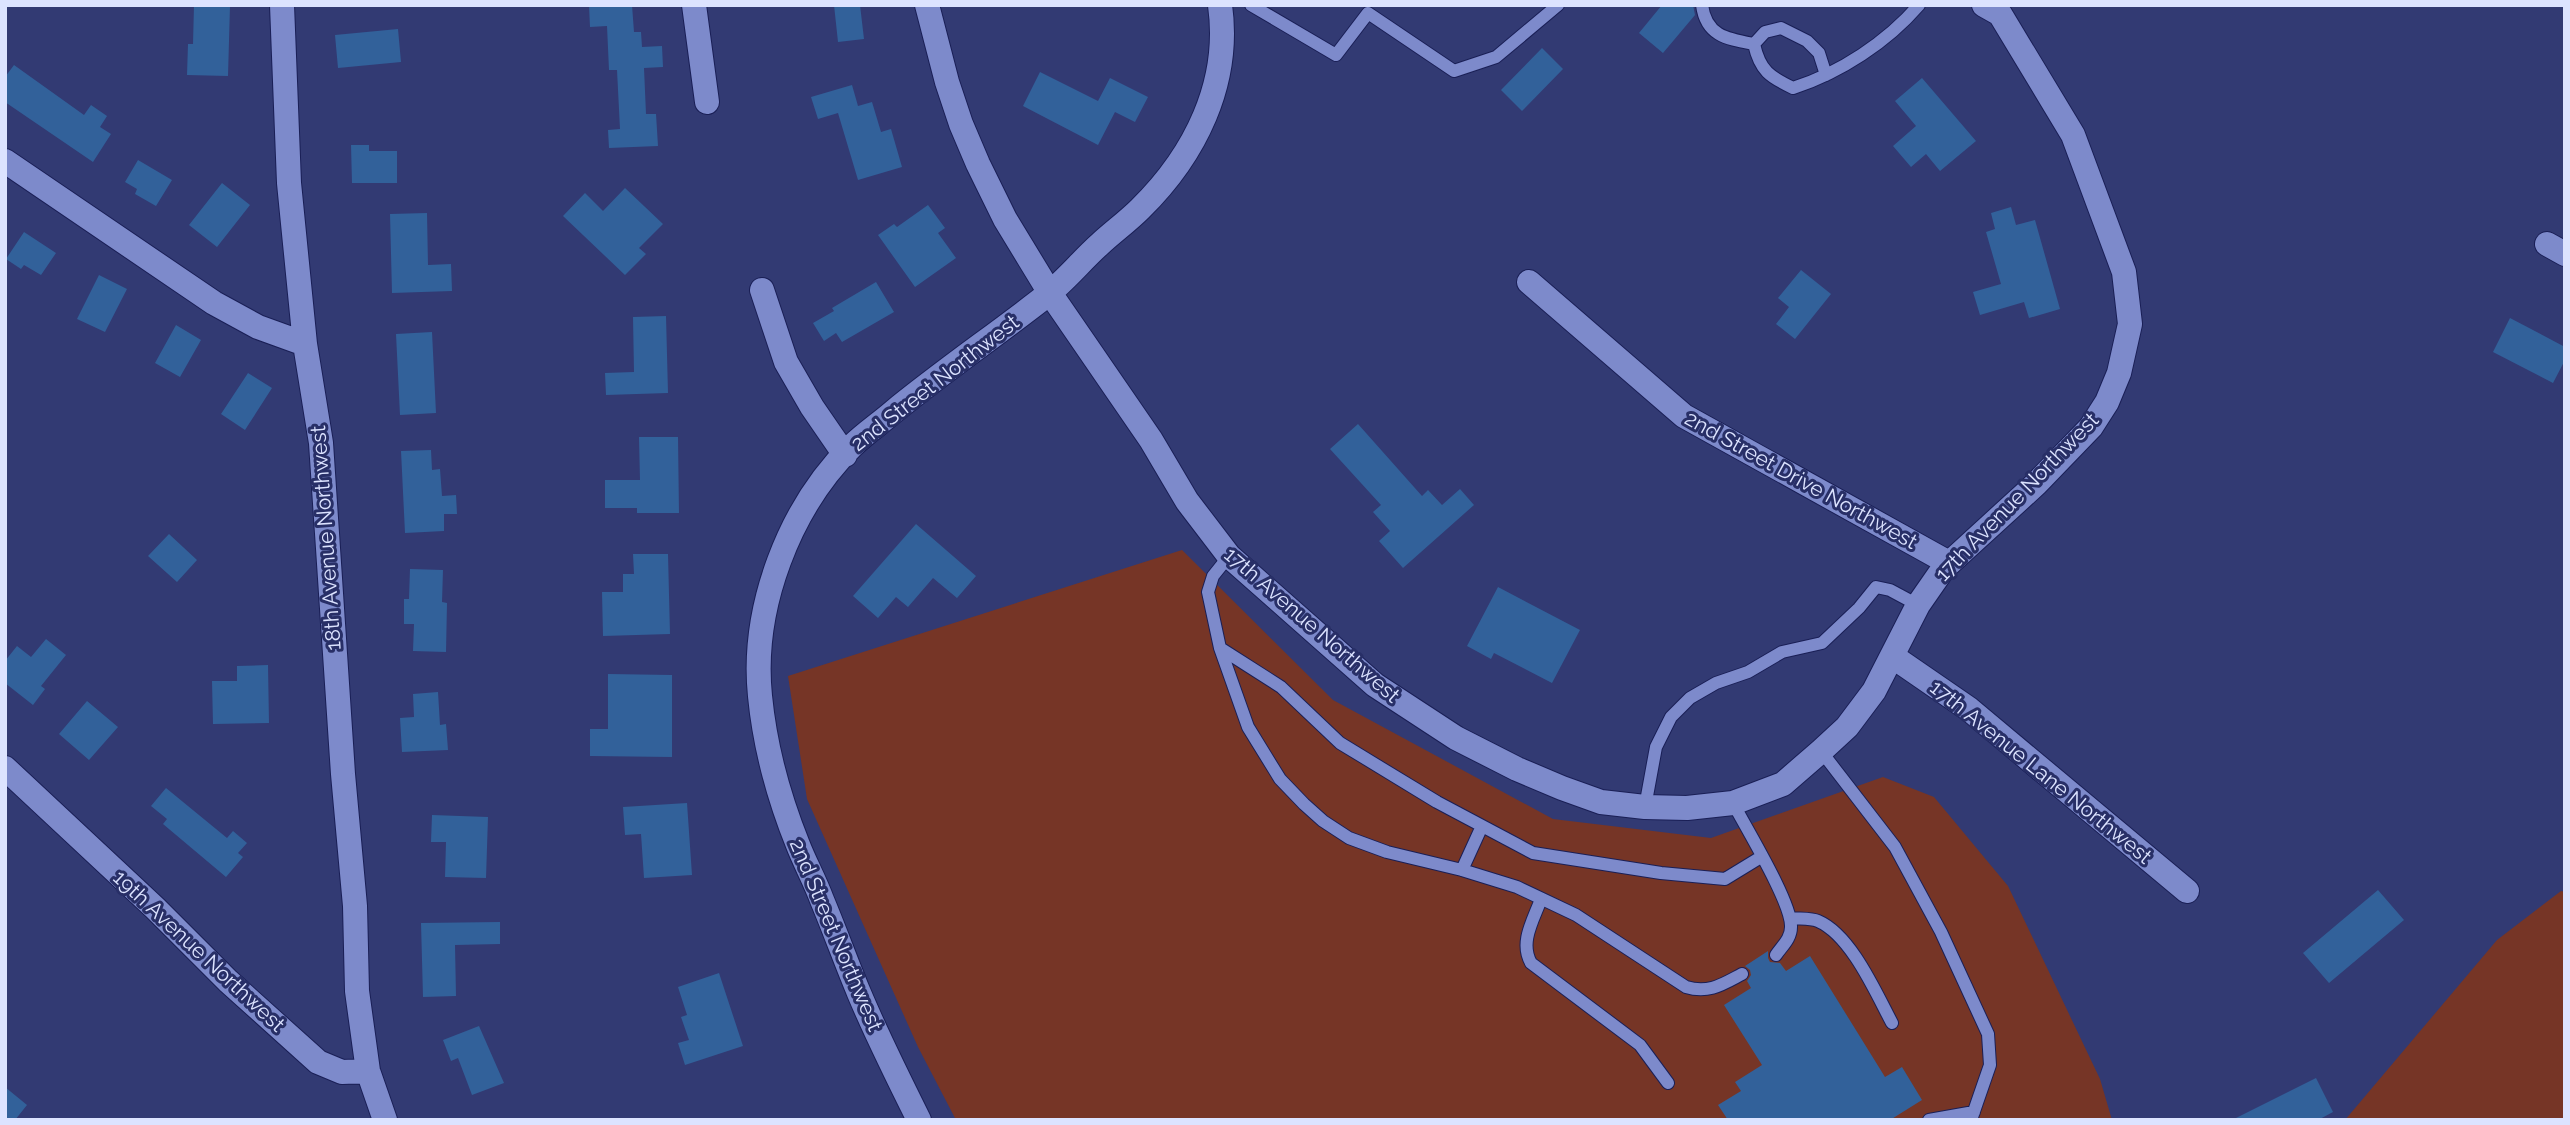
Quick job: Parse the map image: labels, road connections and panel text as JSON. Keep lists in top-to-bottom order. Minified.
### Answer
{"streets":{"street":["2nd Street Northwest","2nd Street Drive Northwest","17th Avenue Northwest","18th Avenue Northwest","17th Avenue Lane Northwest","19th Avenue Northwest"]},"crossings":[["2nd Street Northwest","17th Avenue Northwest"],["2nd Street Drive Northwest","17th Avenue Northwest"],["17th Avenue Northwest","17th Avenue Lane Northwest"],["18th Avenue Northwest","19th Avenue Northwest"]]}
